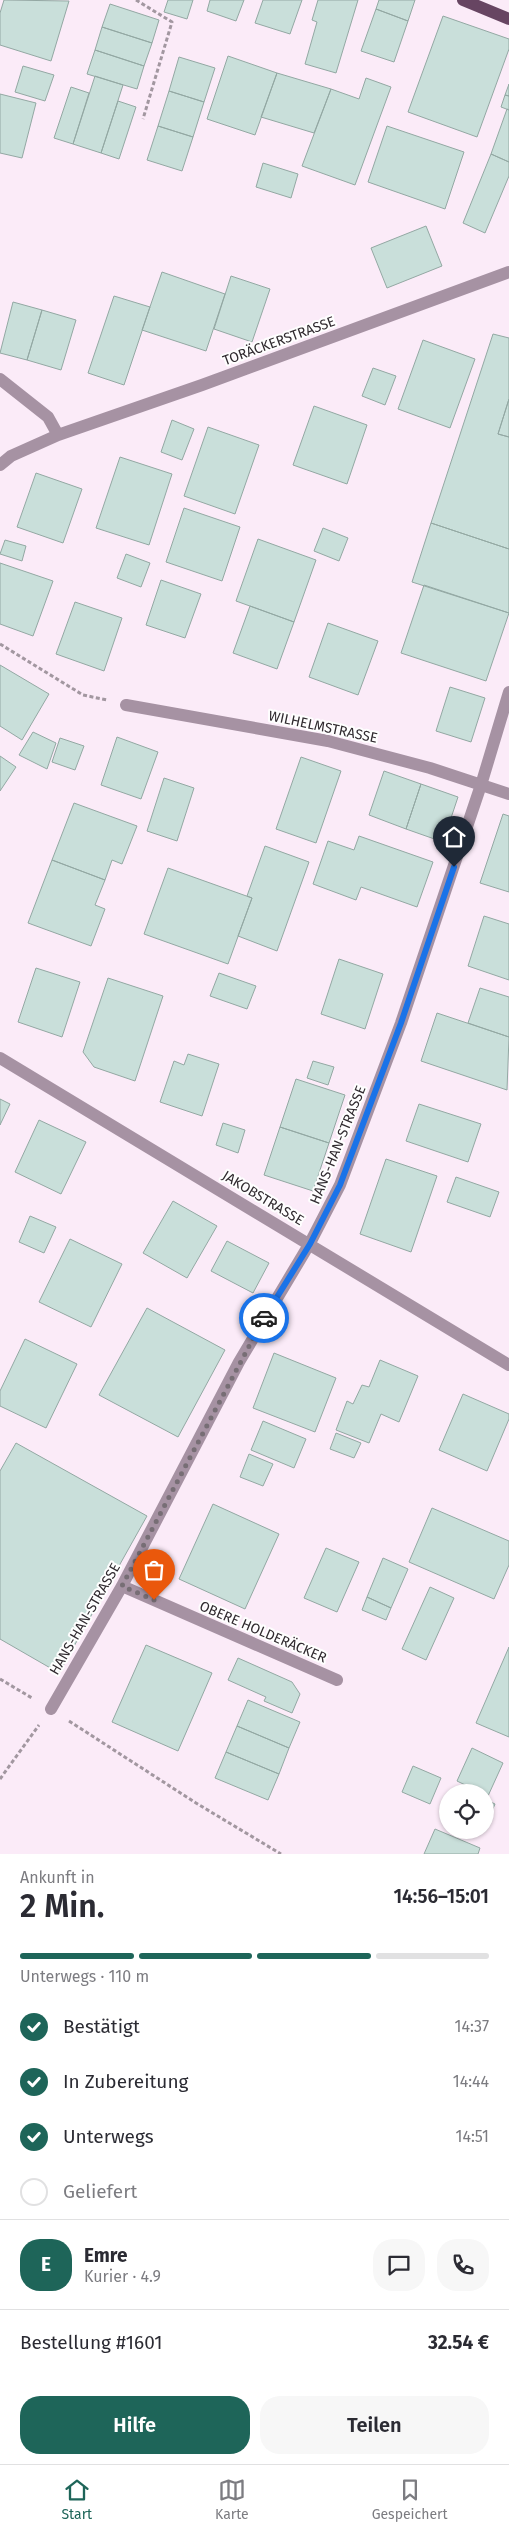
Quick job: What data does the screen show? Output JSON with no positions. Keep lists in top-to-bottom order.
{
  "streets": {
    "street": [
      "TORÄCKERSTRASSE",
      "WILHELMSTRASSE",
      "HANS-HAN-STRASSE",
      "JAKOBSTRASSE",
      "OBERE HOLDERÄCKER"
    ]
  },
  "crossings": [
    ["WILHELMSTRASSE", "HANS-HAN-STRASSE"],
    ["HANS-HAN-STRASSE", "JAKOBSTRASSE"],
    ["HANS-HAN-STRASSE", "OBERE HOLDERÄCKER"]
  ],
  "page": {
    "heading": ["2 Min.", "Ankunft in", "14:56–15:01"],
    "panel": [
      "Emre",
      "Kurier · 4.9",
      "Bestellung #1601",
      "32.54 €"
    ],
    "bar": "Unterwegs · 110 m",
    "list": [
      ["Bestätigt", "14:37"],
      ["In Zubereitung", "14:44"],
      ["Unterwegs", "14:51"],
      "Geliefert"
    ],
    "round": "E",
    "buttons": ["Hilfe", "Teilen"],
    "tabs": ["Start", "Karte", "Gespeichert"]
  }
}
